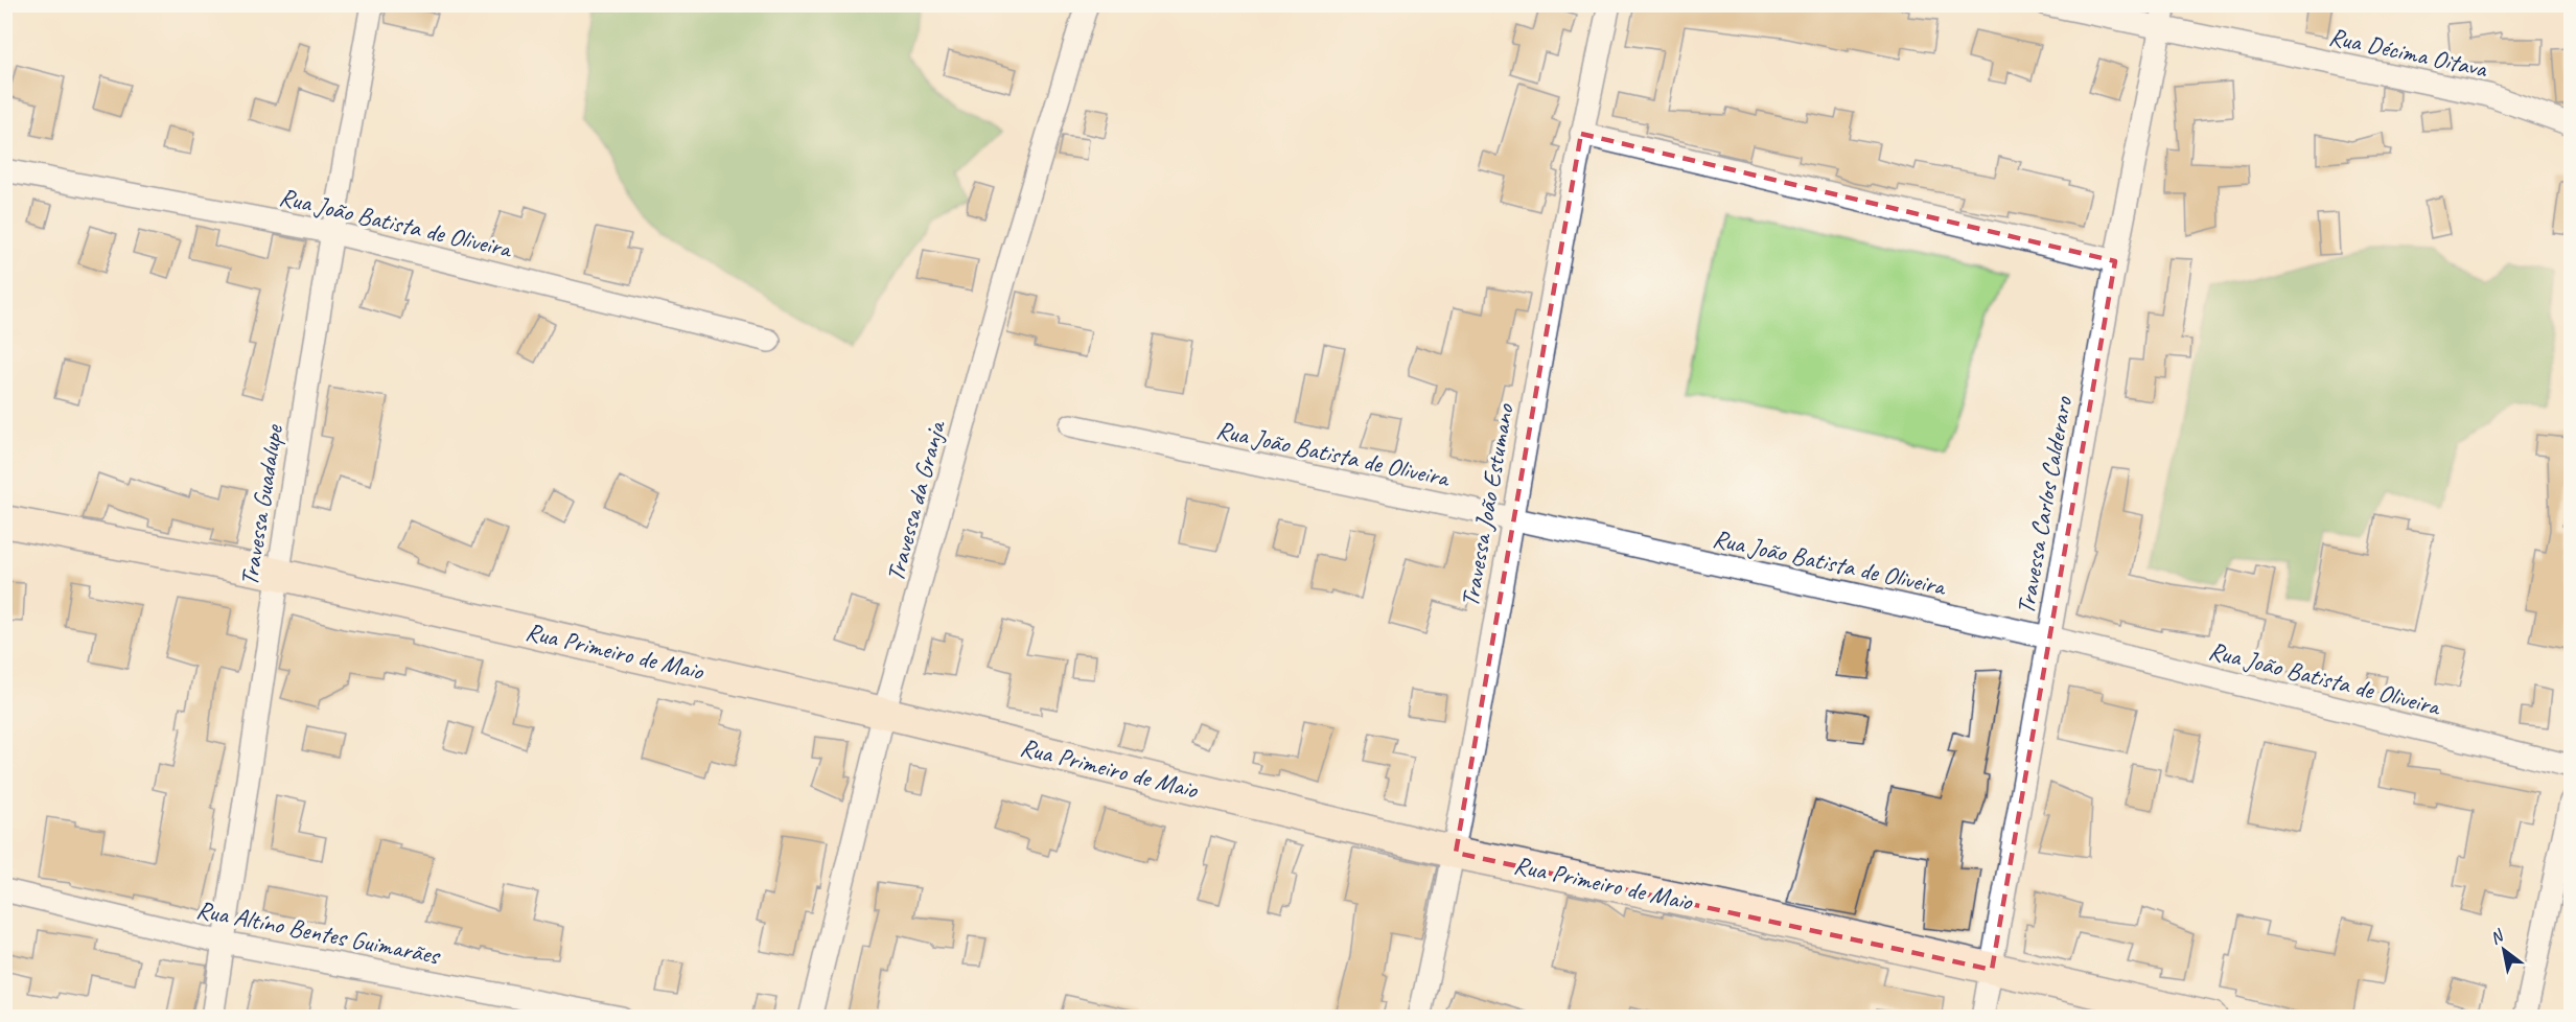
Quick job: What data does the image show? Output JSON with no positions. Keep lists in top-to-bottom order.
{
  "streets": {
    "street": [
      "Rua Décima Oitava",
      "Rua João Batista de Oliveira",
      "Travessa da Granja",
      "Travessa Guadalupe",
      "Travessa João Estumano",
      "Travessa Carlos Calderaro",
      "Rua Primeiro de Maio",
      "Rua Altíno Bentes Guimarães"
    ]
  },
  "crossings": [
    ["Rua Décima Oitava", "Travessa Carlos Calderaro"],
    ["Rua João Batista de Oliveira", "Travessa Guadalupe"],
    ["Rua João Batista de Oliveira", "Travessa João Estumano"],
    ["Rua João Batista de Oliveira", "Travessa Carlos Calderaro"],
    ["Travessa da Granja", "Rua Primeiro de Maio"],
    ["Travessa Guadalupe", "Rua Primeiro de Maio"],
    ["Travessa Guadalupe", "Rua Altíno Bentes Guimarães"],
    ["Travessa João Estumano", "Rua Primeiro de Maio"],
    ["Travessa Carlos Calderaro", "Rua Primeiro de Maio"]
  ],
  "north": "top left"
}
